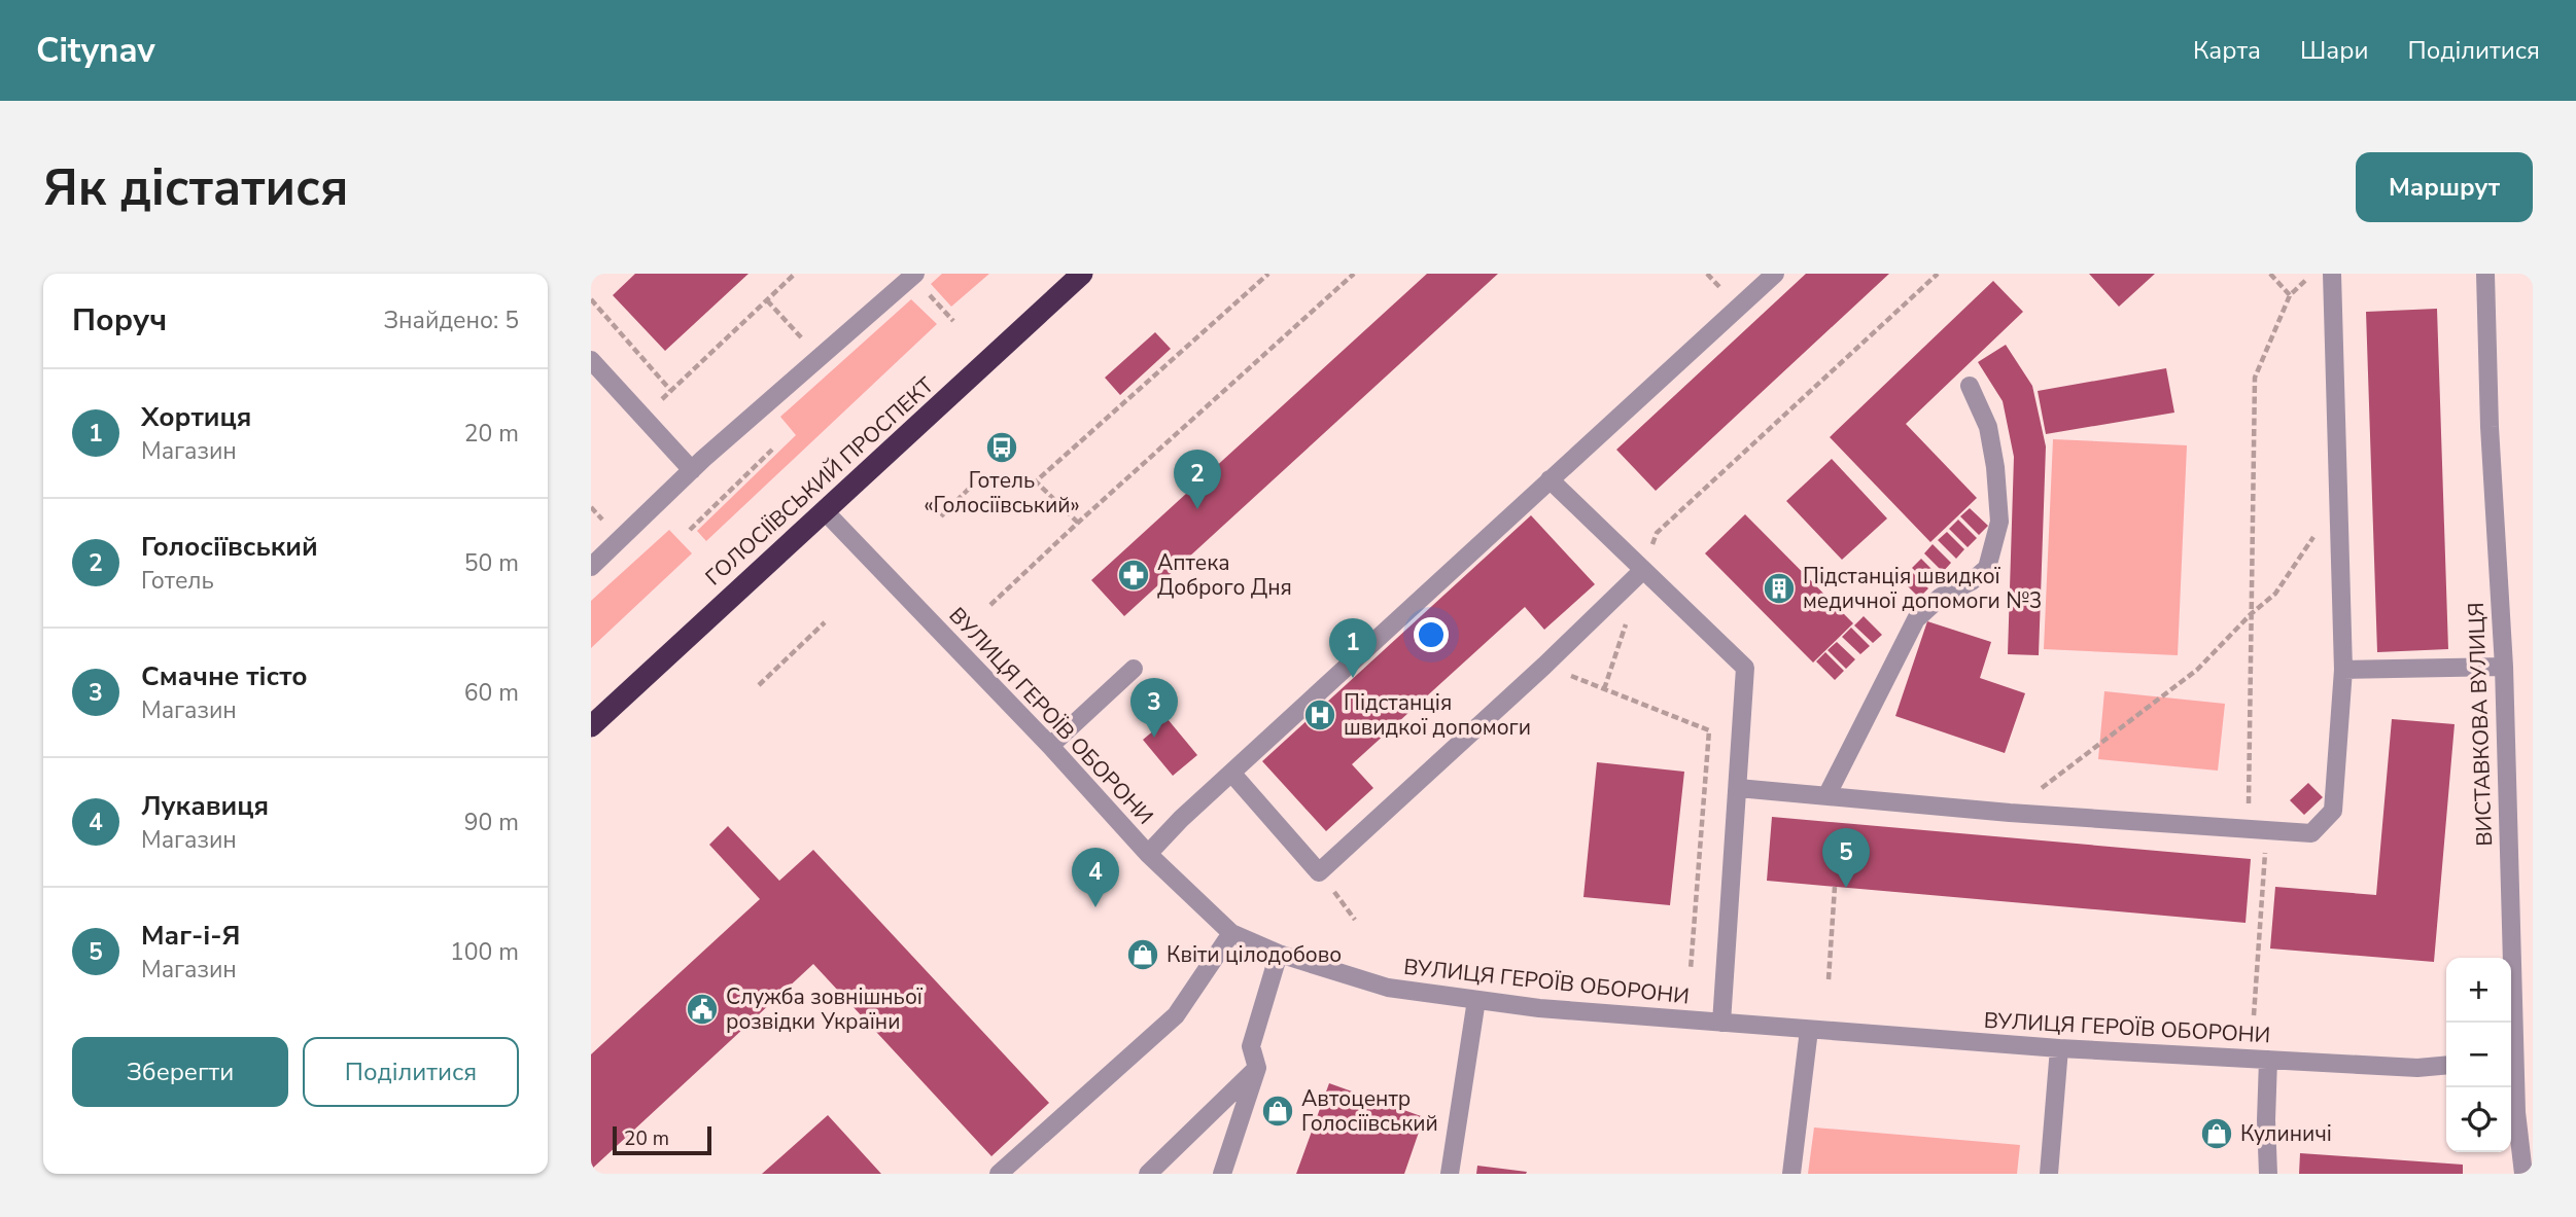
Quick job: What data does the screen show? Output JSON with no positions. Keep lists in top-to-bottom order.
{
  "streets": {
    "highway": ["ГОЛОСІЇВСЬКИЙ ПРОСПЕКТ"],
    "street": ["ВУЛИЦЯ ГЕРОЇВ ОБОРОНИ", "ВИСТАВКОВА ВУЛИЦЯ"]
  },
  "crossings": [
    ["ГОЛОСІЇВСЬКИЙ ПРОСПЕКТ", "ВУЛИЦЯ ГЕРОЇВ ОБОРОНИ"]
  ],
  "places": {
    "bus stop": ["Готель «Голосіївський»"],
    "pharmacy": ["Аптека Доброго Дня"],
    "building": ["Підстанція швидкої медичної допомоги №3"],
    "hospital": ["Підстанція швидкої допомоги"],
    "shop": ["Квіти цілодобово", "Автоцентр Голосіївський", "Кулиничі"],
    "public building": ["Служба зовнішньої розвідки України"]
  },
  "scale_bar": "20 m",
  "page": {
    "header": "Citynav",
    "nav": ["Карта", "Шари", "Поділитися"],
    "buttons": [
      "Маршрут",
      ["Зберегти", "Поділитися"]
    ],
    "title": "Як дістатися",
    "heading": ["Поруч", "Знайдено: 5"],
    "list": [
      {
        "mark": "1",
        "name": "Хортиця",
        "note": "Магазин",
        "value": "20 m"
      },
      {
        "mark": "2",
        "name": "Голосіївський",
        "note": "Готель",
        "value": "50 m"
      },
      {
        "mark": "3",
        "name": "Смачне тісто",
        "note": "Магазин",
        "value": "60 m"
      },
      {
        "mark": "4",
        "name": "Лукавиця",
        "note": "Магазин",
        "value": "90 m"
      },
      {
        "mark": "5",
        "name": "Маг-і-Я",
        "note": "Магазин",
        "value": "100 m"
      }
    ],
    "pins": [
      "2",
      "1",
      "3",
      "5",
      "4"
    ],
    "map_buttons": ["+", "−"],
    "scale": "20 m"
  }
}
